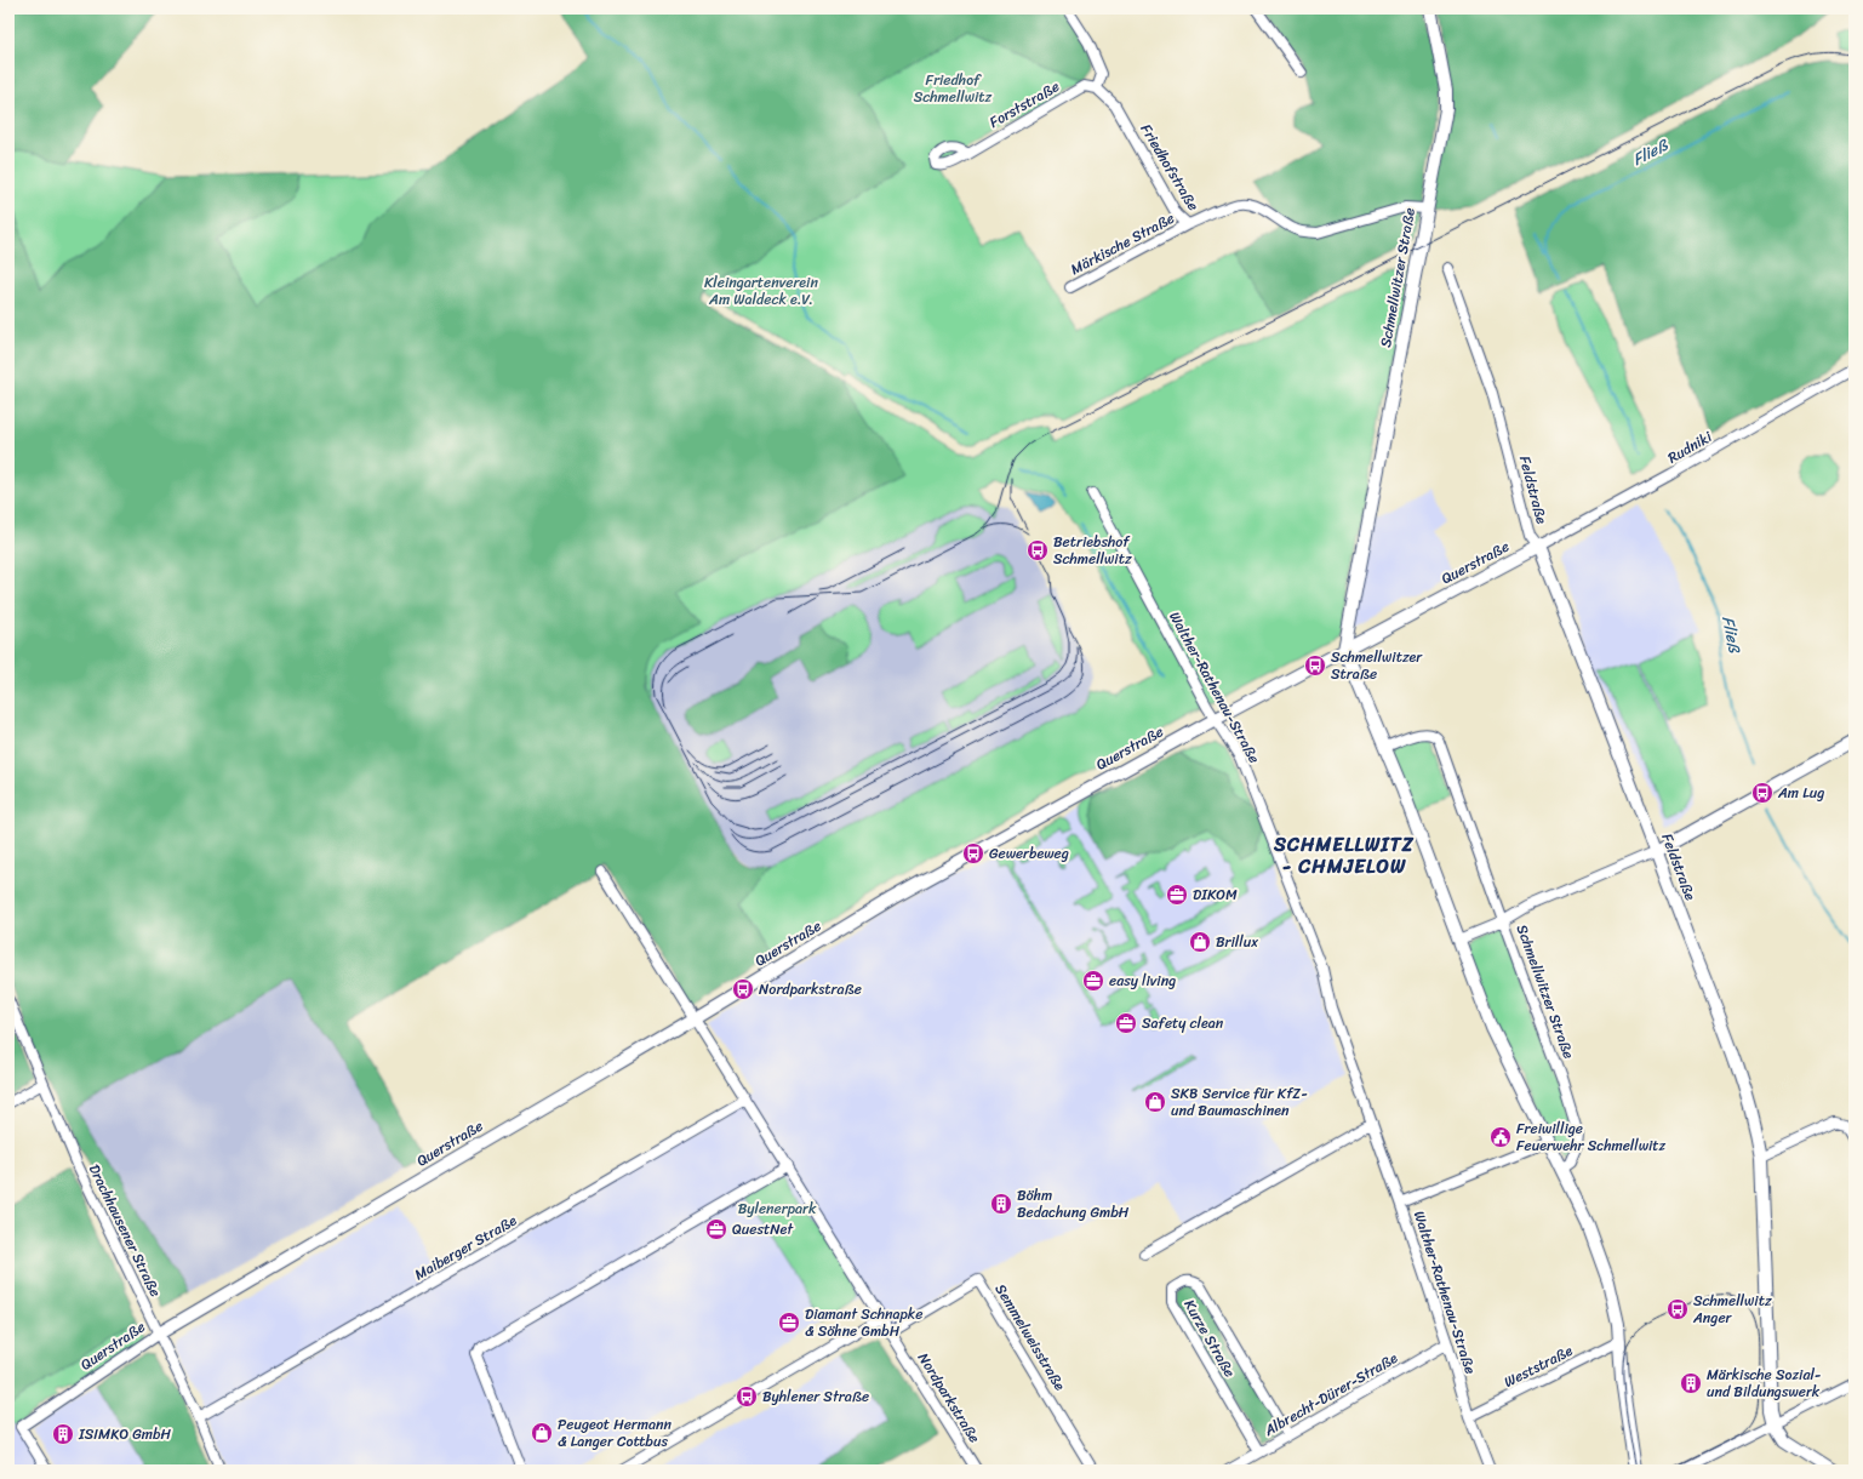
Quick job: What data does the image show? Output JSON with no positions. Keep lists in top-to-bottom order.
{
  "streets": {
    "street": [
      "Forststraße",
      "Friedhofstraße",
      "Märkische Straße",
      "Schmellwitzer Straße",
      "Rudniki",
      "Feldstraße",
      "Querstraße",
      "Walther-Rathenau-Straße",
      "Drachhausener Straße",
      "Maiberger Straße",
      "Semmelweisstraße",
      "Kurze Straße",
      "Weststraße",
      "Albrecht-Dürer-Straße",
      "Nordparkstraße"
    ]
  },
  "crossings": [
    ["Forststraße", "Friedhofstraße"],
    ["Friedhofstraße", "Märkische Straße"],
    ["Friedhofstraße", "Schmellwitzer Straße"],
    ["Schmellwitzer Straße", "Querstraße"],
    ["Rudniki", "Feldstraße"],
    ["Rudniki", "Querstraße"],
    ["Feldstraße", "Querstraße"],
    ["Querstraße", "Walther-Rathenau-Straße"],
    ["Querstraße", "Drachhausener Straße"],
    ["Querstraße", "Nordparkstraße"],
    ["Walther-Rathenau-Straße", "Weststraße"],
    ["Walther-Rathenau-Straße", "Albrecht-Dürer-Straße"],
    ["Drachhausener Straße", "Maiberger Straße"],
    ["Maiberger Straße", "Nordparkstraße"],
    ["Semmelweisstraße", "Nordparkstraße"],
    ["Kurze Straße", "Albrecht-Dürer-Straße"]
  ],
  "districts": ["SCHMELLWITZ - CHMJELOW"],
  "water": ["Fließ"],
  "parks": ["Friedhof Schmellwitz", "Kleingartenverein Am Waldeck e.V.", "Bylenerpark"],
  "places": {
    "bus stop": [
      "Betriebshof Schmellwitz",
      "Schmellwitzer Straße",
      "Am Lug",
      "Gewerbeweg",
      "Nordparkstraße",
      "Schmellwitz Anger",
      "Byhlener Straße"
    ],
    "office": [
      "DIKOM",
      "easy living",
      "Safety clean",
      "QuestNet",
      "Diamant Schnapke & Söhne GmbH"
    ],
    "shop": ["Brillux", "SKB Service für KfZ- und Baumaschinen", "Peugeot Hermann & Langer Cottbus"],
    "public building": ["Freiwillige Feuerwehr Schmellwitz"],
    "building": ["Böhm Bedachung GmbH", "Märkische Sozial- und Bildungswerk", "ISIMKO GmbH"]
  }
}
